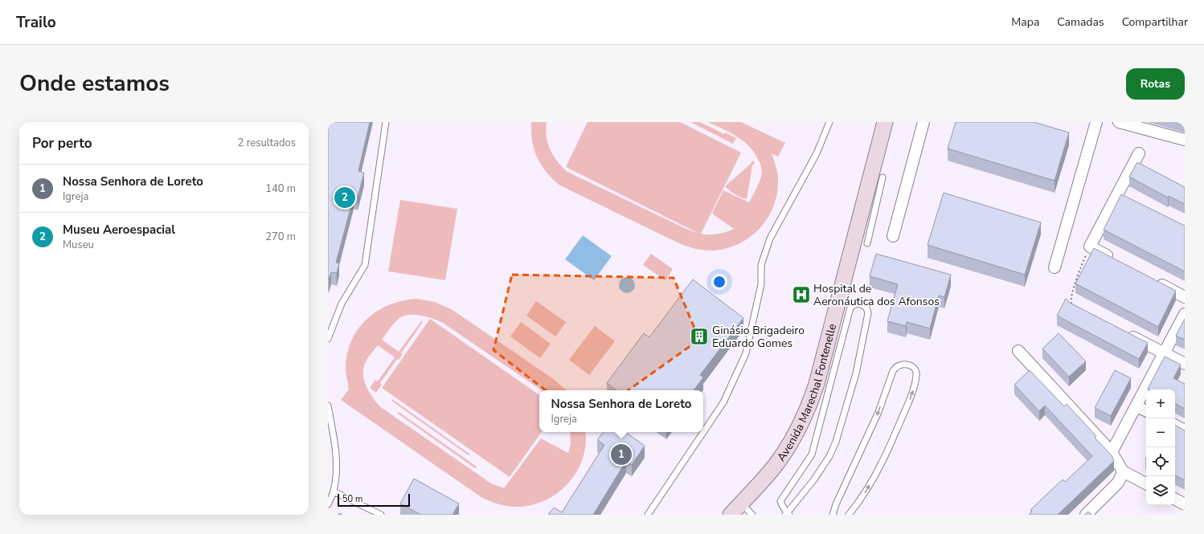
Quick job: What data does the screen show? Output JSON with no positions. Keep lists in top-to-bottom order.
{
  "streets": {
    "main road": ["Avenida Marechal Fontenelle"]
  },
  "places": {
    "hospital": ["Hospital de Aeronáutica dos Afonsos"],
    "building": ["Ginásio Brigadeiro Eduardo Gomes"]
  },
  "scale_bar": "50 m",
  "page": {
    "header": "Trailo",
    "nav": ["Mapa", "Camadas", "Compartilhar"],
    "title": "Onde estamos",
    "buttons": "Rotas",
    "heading": ["Por perto", "2 resultados"],
    "list": [
      {
        "mark": "1",
        "name": "Nossa Senhora de Loreto",
        "note": "Igreja",
        "value": "140 m"
      },
      {
        "mark": "2",
        "name": "Museu Aeroespacial",
        "note": "Museu",
        "value": "270 m"
      }
    ],
    "pins": ["2", "1"],
    "map_buttons": ["+", "−"],
    "popup": ["Nossa Senhora de Loreto", "Igreja"],
    "scale": "50 m"
  }
}
